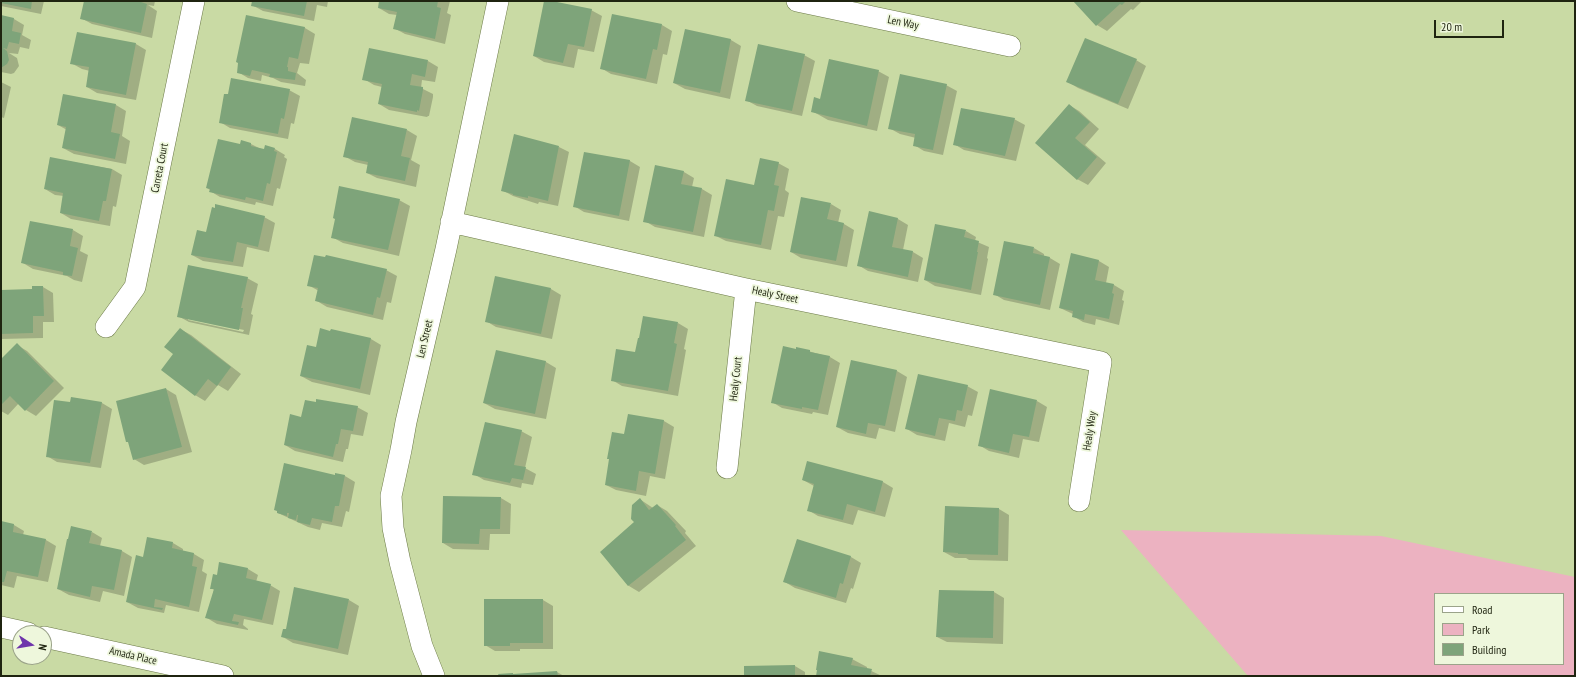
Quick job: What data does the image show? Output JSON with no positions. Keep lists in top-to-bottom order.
{
  "streets": {
    "street": [
      "Len Way",
      "Carreta Court",
      "Healy Street",
      "Len Street",
      "Healy Court",
      "Healy Way",
      "Amada Place"
    ]
  },
  "crossings": [
    ["Healy Street", "Len Street"],
    ["Healy Street", "Healy Court"],
    ["Healy Street", "Healy Way"]
  ],
  "legend": ["Road", "Park", "Building"],
  "scale_bar": "20 m",
  "north": "right"
}
